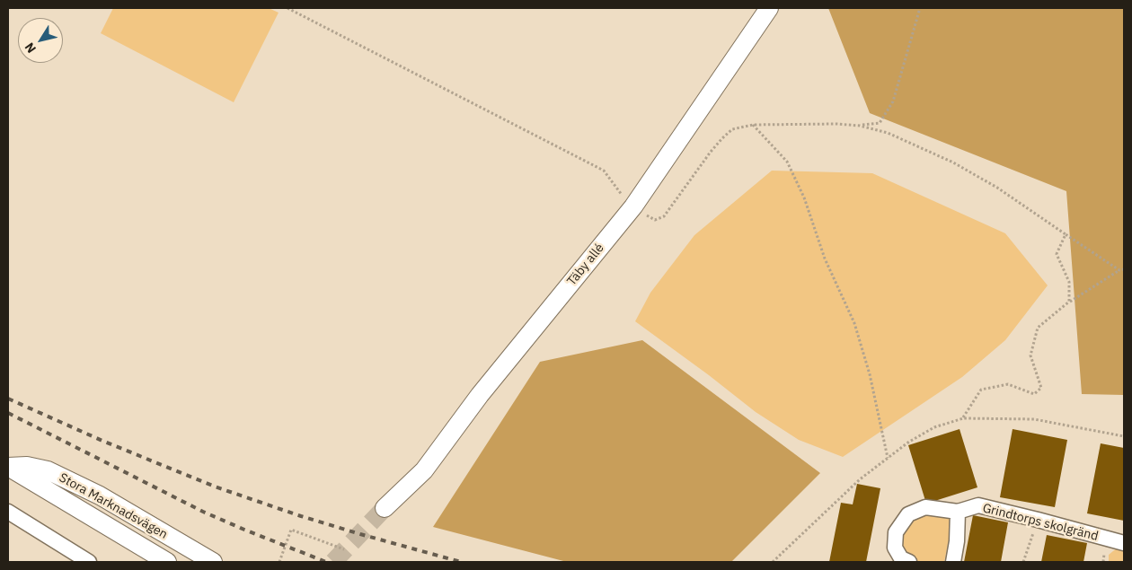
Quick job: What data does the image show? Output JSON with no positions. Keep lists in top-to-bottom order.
{
  "streets": {
    "street": ["Täby allé", "Stora Marknadsvägen", "Grindtorps skolgränd"]
  },
  "north": "bottom left"
}
